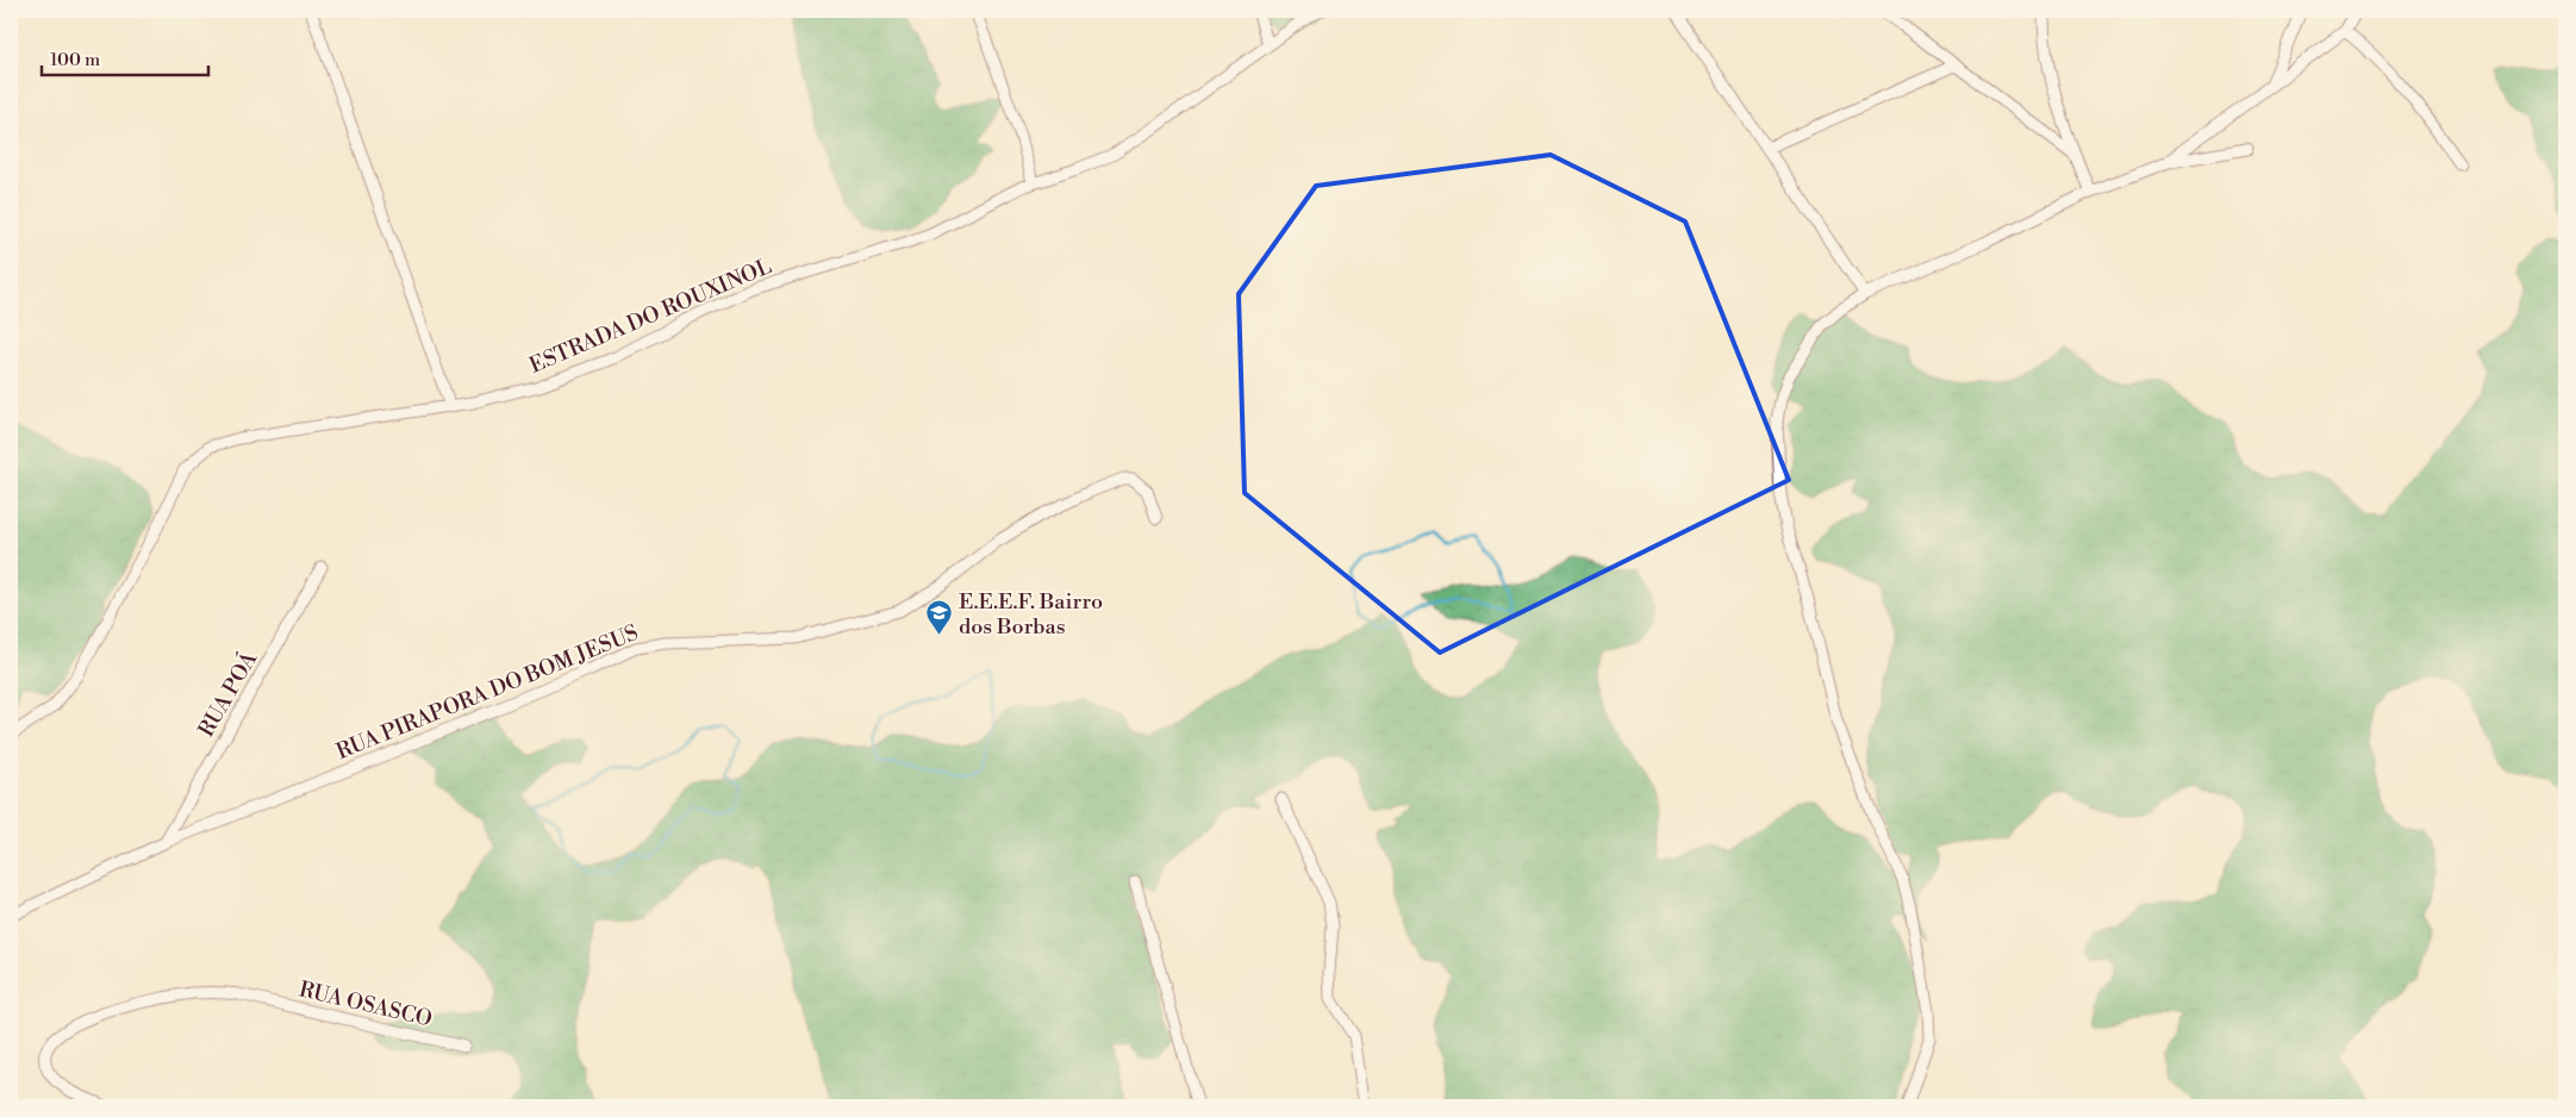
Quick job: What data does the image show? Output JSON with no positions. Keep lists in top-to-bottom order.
{
  "streets": {
    "street": [
      "ESTRADA DO ROUXINOL",
      "RUA PIRAPORA DO BOM JESUS",
      "RUA POÁ",
      "RUA OSASCO"
    ]
  },
  "crossings": [
    ["RUA PIRAPORA DO BOM JESUS", "RUA POÁ"]
  ],
  "places": {
    "school or university": ["E.E.E.F. Bairro dos Borbas"]
  },
  "scale_bar": "100 m"
}
